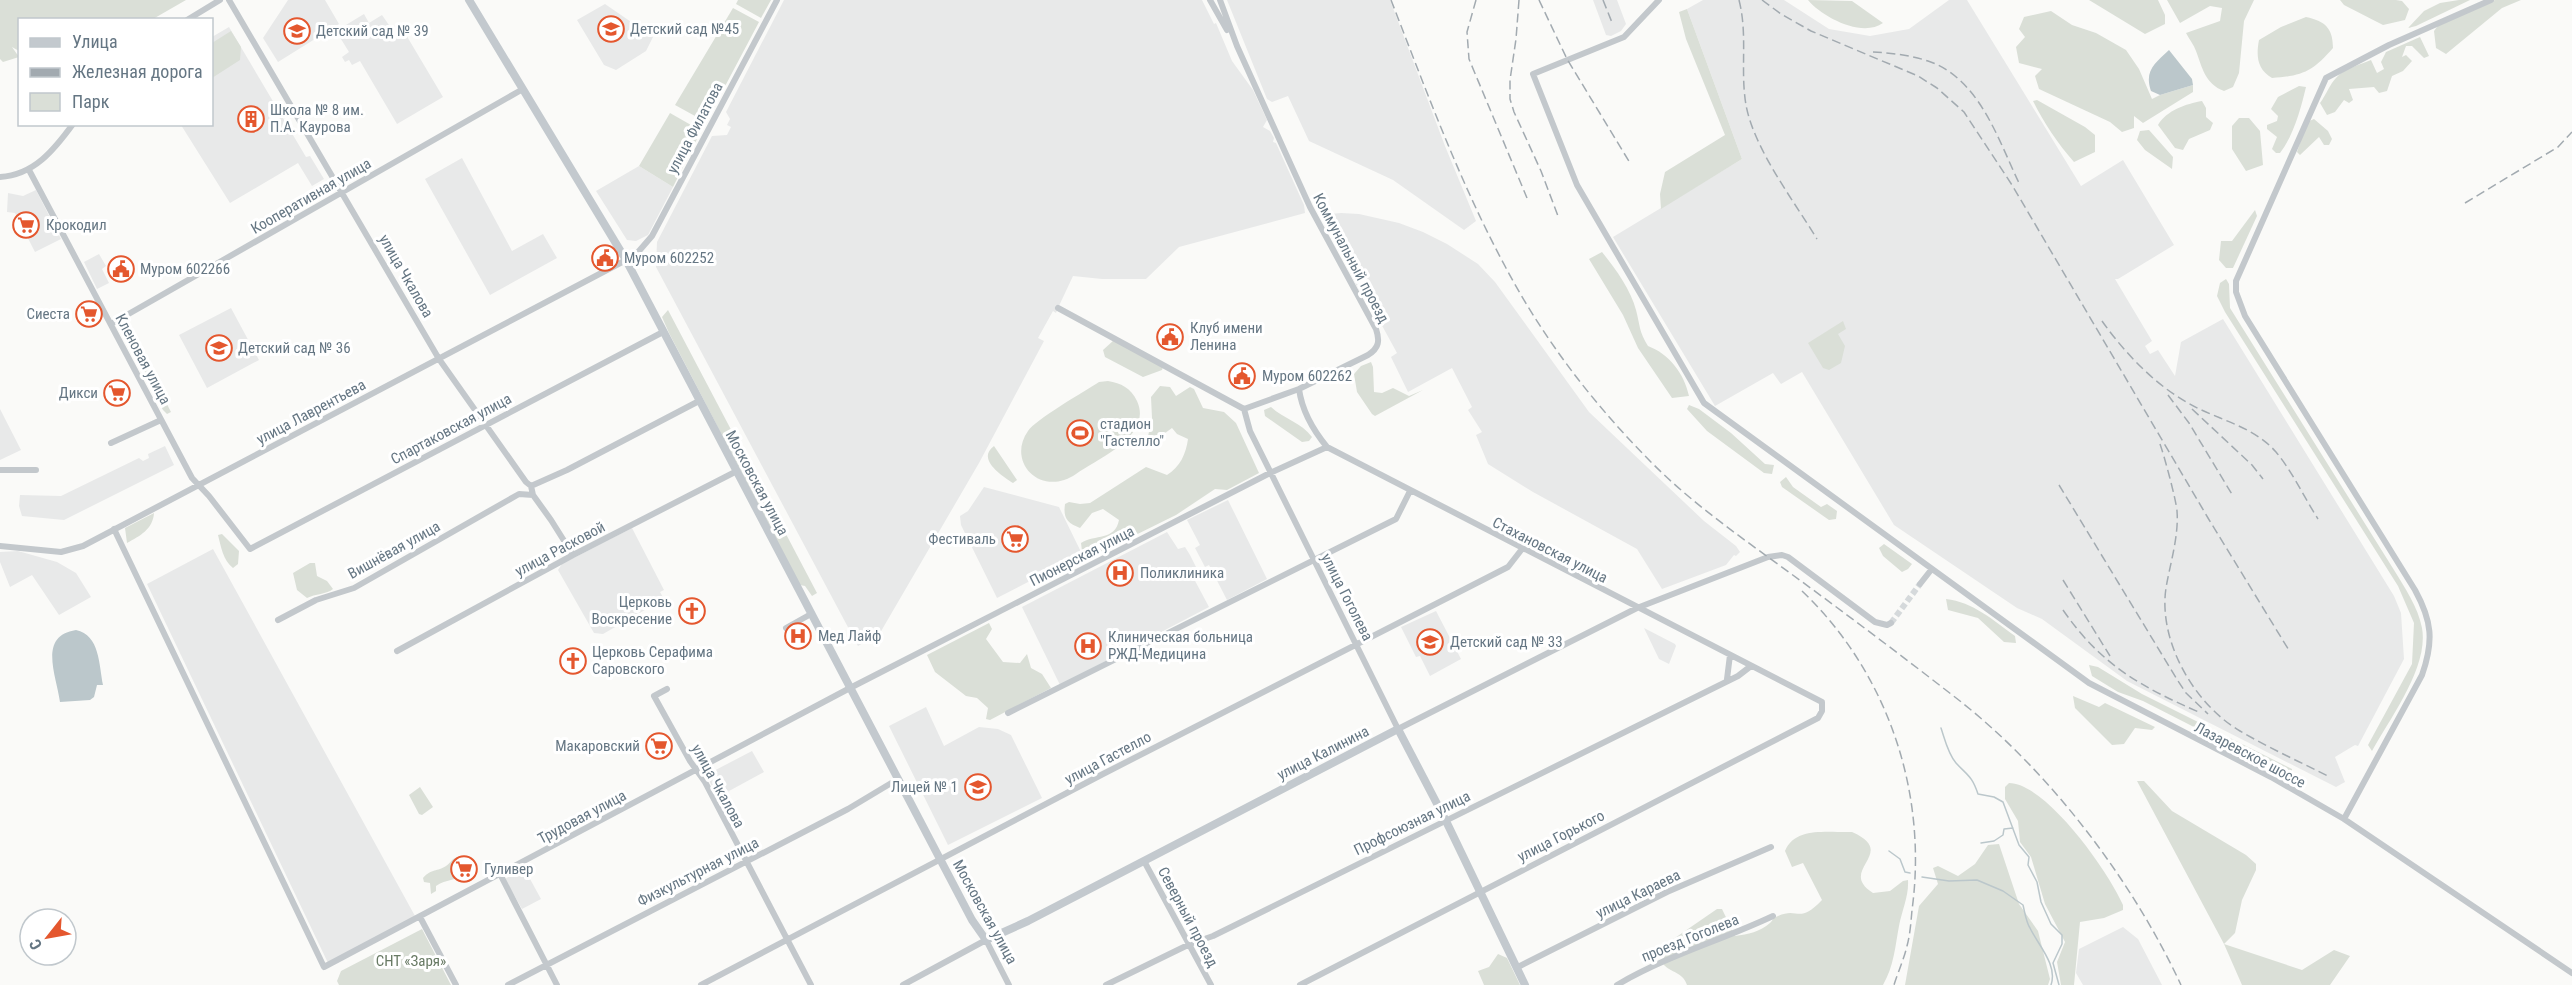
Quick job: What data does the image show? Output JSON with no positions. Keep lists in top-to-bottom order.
{
  "streets": {
    "main road": ["Московская улица", "улица Гоголева", "улица Калинина"],
    "street": [
      "улица Филатова",
      "Кооперативная улица",
      "Коммунальный проезд",
      "улица Чкалова",
      "Кленовая улица",
      "улица Лаврентьева",
      "Спартаковская улица",
      "улица Расковой",
      "Вишнёвая улица",
      "Стахановская улица",
      "Пионерская улица",
      "Лазаревское шоссе",
      "улица Гастелло",
      "Трудовая улица",
      "Профсоюзная улица",
      "улица Горького",
      "Физкультурная улица",
      "улица Караева",
      "Северный проезд",
      "проезд Гоголева"
    ]
  },
  "crossings": [
    ["улица Филатова", "улица Лаврентьева"],
    ["улица Филатова", "Московская улица"],
    ["Кооперативная улица", "улица Чкалова"],
    ["Кооперативная улица", "Кленовая улица"],
    ["Кооперативная улица", "Московская улица"],
    ["Коммунальный проезд", "Стахановская улица"],
    ["Коммунальный проезд", "улица Гоголева"],
    ["улица Чкалова", "улица Лаврентьева"],
    ["улица Чкалова", "Спартаковская улица"],
    ["улица Чкалова", "улица Расковой"],
    ["улица Чкалова", "улица Гастелло"],
    ["улица Чкалова", "Трудовая улица"],
    ["улица Чкалова", "Физкультурная улица"],
    ["Кленовая улица", "улица Лаврентьева"],
    ["Кленовая улица", "Спартаковская улица"],
    ["улица Лаврентьева", "Московская улица"],
    ["улица Лаврентьева", "Трудовая улица"],
    ["Спартаковская улица", "Московская улица"],
    ["Московская улица", "улица Расковой"],
    ["Московская улица", "Пионерская улица"],
    ["Московская улица", "улица Калинина"],
    ["Московская улица", "улица Гастелло"],
    ["Московская улица", "Трудовая улица"],
    ["Московская улица", "Физкультурная улица"],
    ["Стахановская улица", "Пионерская улица"],
    ["Стахановская улица", "улица Калинина"],
    ["Стахановская улица", "улица Гастелло"],
    ["Стахановская улица", "Профсоюзная улица"],
    ["Стахановская улица", "улица Горького"],
    ["Пионерская улица", "улица Гоголева"],
    ["Пионерская улица", "Трудовая улица"],
    ["улица Гоголева", "улица Калинина"],
    ["улица Гоголева", "улица Гастелло"],
    ["улица Гоголева", "Профсоюзная улица"],
    ["улица Гоголева", "улица Горького"],
    ["улица Гоголева", "улица Караева"],
    ["улица Калинина", "Северный проезд"],
    ["Профсоюзная улица", "Северный проезд"]
  ],
  "parks": ["СНТ «Заря»"],
  "places": {
    "school or university": [
      "Детский сад №45",
      "Детский сад № 39",
      "Детский сад № 36",
      "Детский сад № 33",
      "Лицей № 1"
    ],
    "building": ["Школа № 8 им. П.А. Каурова"],
    "supermarket": [
      "Крокодил",
      "Сиеста",
      "Дикси",
      "Фестиваль",
      "Макаровский",
      "Гуливер"
    ],
    "public building": [
      "Муром 602252",
      "Муром 602266",
      "Клуб имени Ленина",
      "Муром 602262"
    ],
    "sports": ["стадион \"Гастелло\""],
    "hospital": ["Поликлиника", "Мед Лайф", "Клиническая больница РЖД-Медицина"],
    "church": ["Церковь Воскресение", "Церковь Серафима Саровского"]
  },
  "legend": ["Улица", "Железная дорога", "Парк"],
  "north": "bottom left"
}
